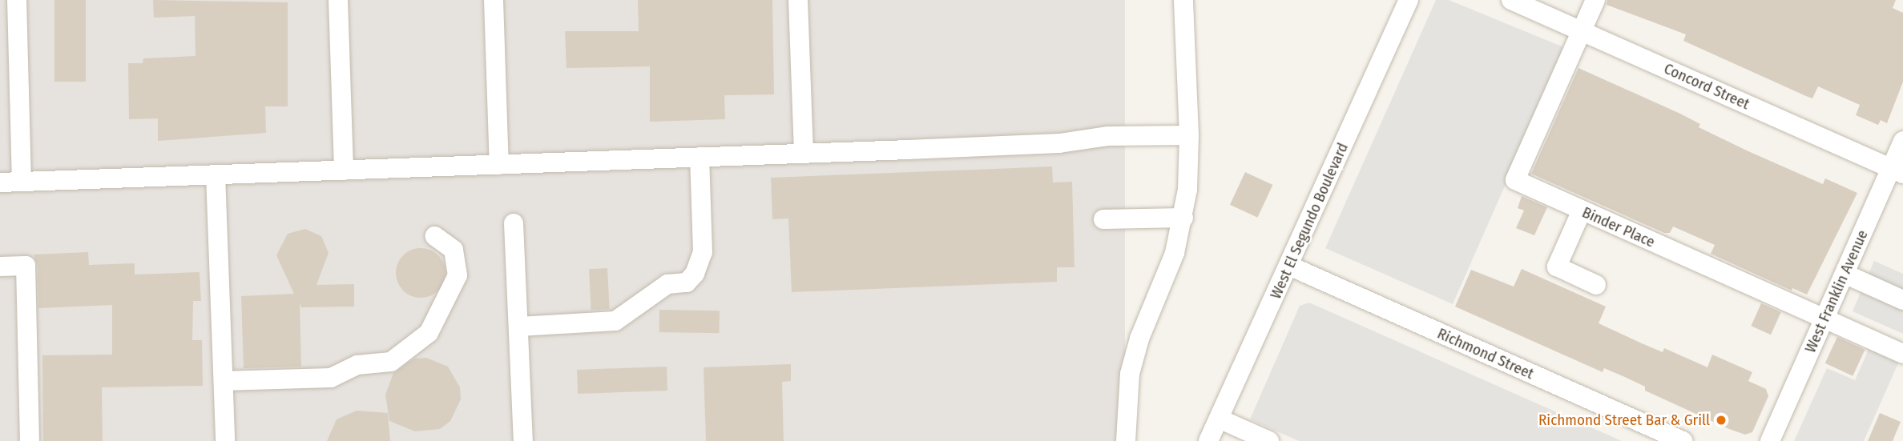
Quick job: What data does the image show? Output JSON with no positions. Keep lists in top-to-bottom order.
{
  "streets": {
    "street": [
      "Concord Street",
      "West El Segundo Boulevard",
      "Binder Place",
      "West Franklin Avenue",
      "Richmond Street"
    ]
  },
  "crossings": [
    ["Concord Street", "Binder Place"],
    ["Concord Street", "West Franklin Avenue"],
    ["West El Segundo Boulevard", "Richmond Street"],
    ["Binder Place", "West Franklin Avenue"]
  ],
  "places": ["Richmond Street Bar & Grill"]
}
